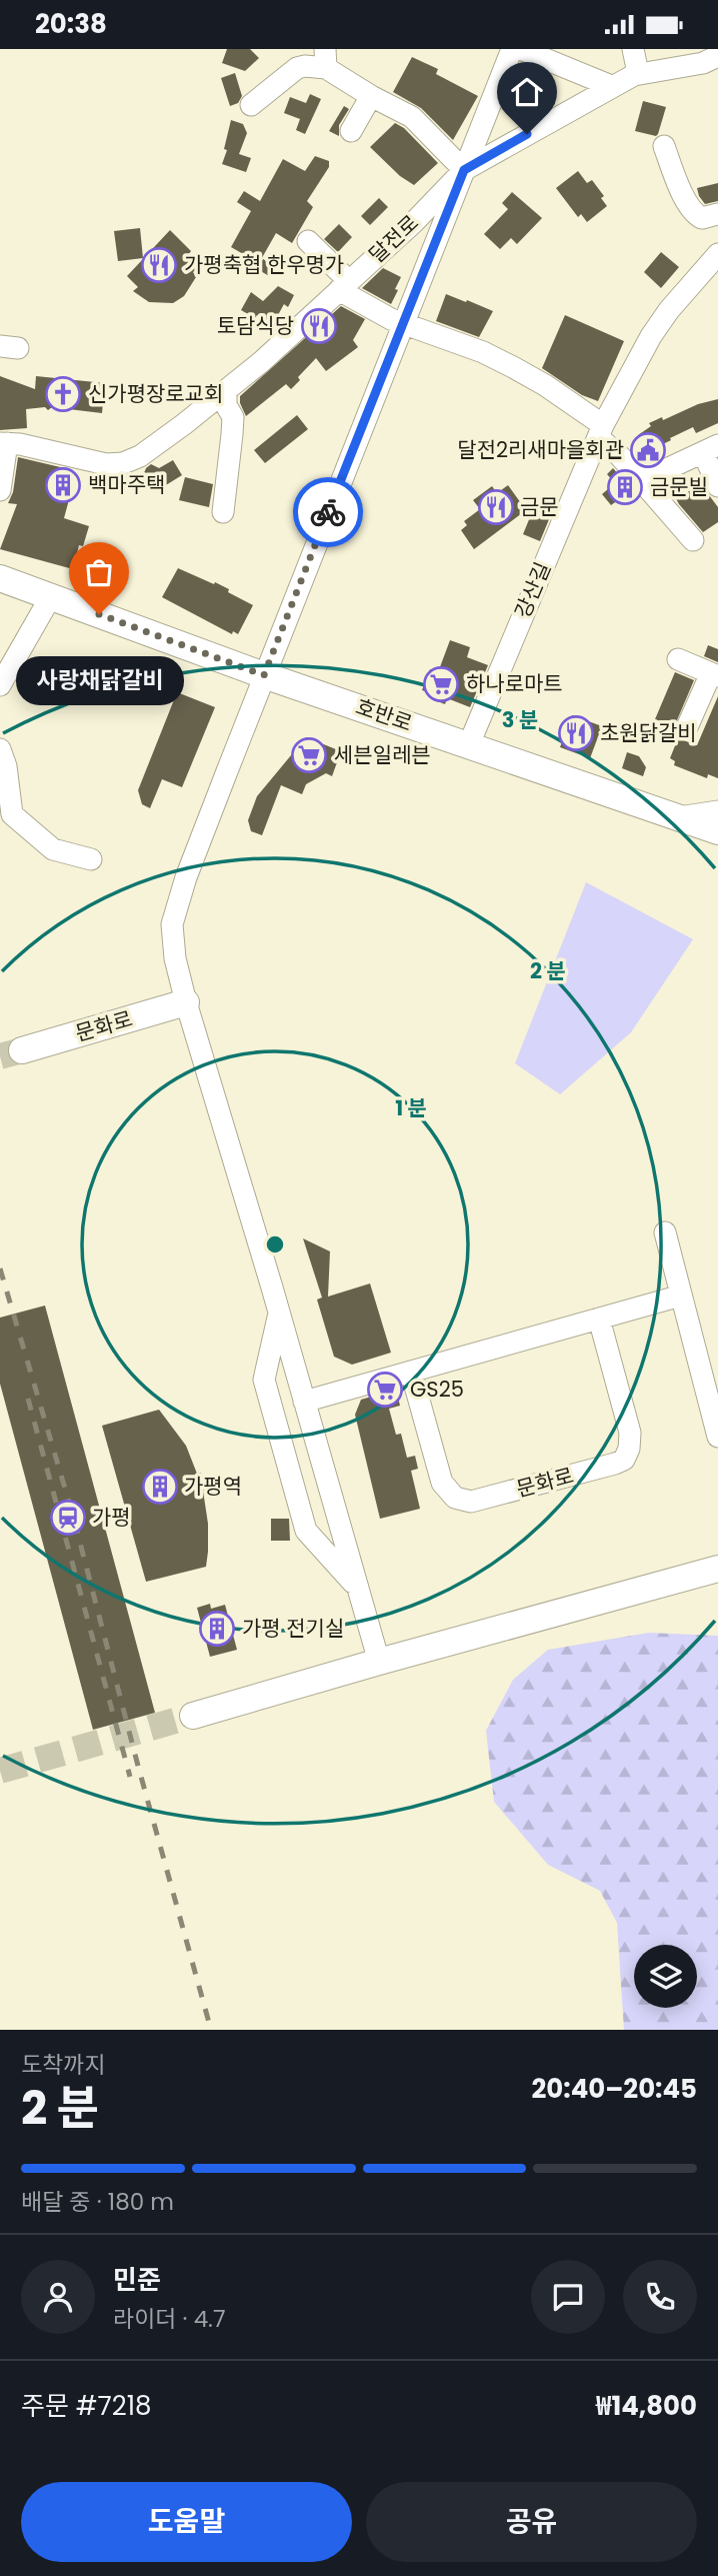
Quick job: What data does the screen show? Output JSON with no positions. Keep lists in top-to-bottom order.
{
  "streets": {
    "main road": ["호반로", "문화로"],
    "street": ["달전로", "강산길"]
  },
  "crossings": [
    ["강산길", "호반로"]
  ],
  "places": {
    "restaurant": [
      "가평축협 한우명가",
      "토담식당",
      "금문",
      "초원닭갈비"
    ],
    "church": ["신가평장로교회"],
    "public building": ["달전2리새마을회관"],
    "building": [
      "백마주택",
      "금문빌",
      "가평역",
      "가평 전기실"
    ],
    "other": ["사랑채닭갈비"],
    "supermarket": ["하나로마트", "세븐일레븐", "GS25"],
    "station": ["가평"]
  },
  "page": {
    "status": "20:38",
    "bubble": "사랑채닭갈비",
    "heading": ["2 분", "도착까지", "20:40–20:45"],
    "panel": [
      "민준",
      "라이더 · 4.7",
      "주문 #7218",
      "₩14,800"
    ],
    "bar": "배달 중 · 180 m",
    "buttons": ["도움말", "공유"]
  },
  "rings": ["3 분", "2 분", "1 분"]
}
